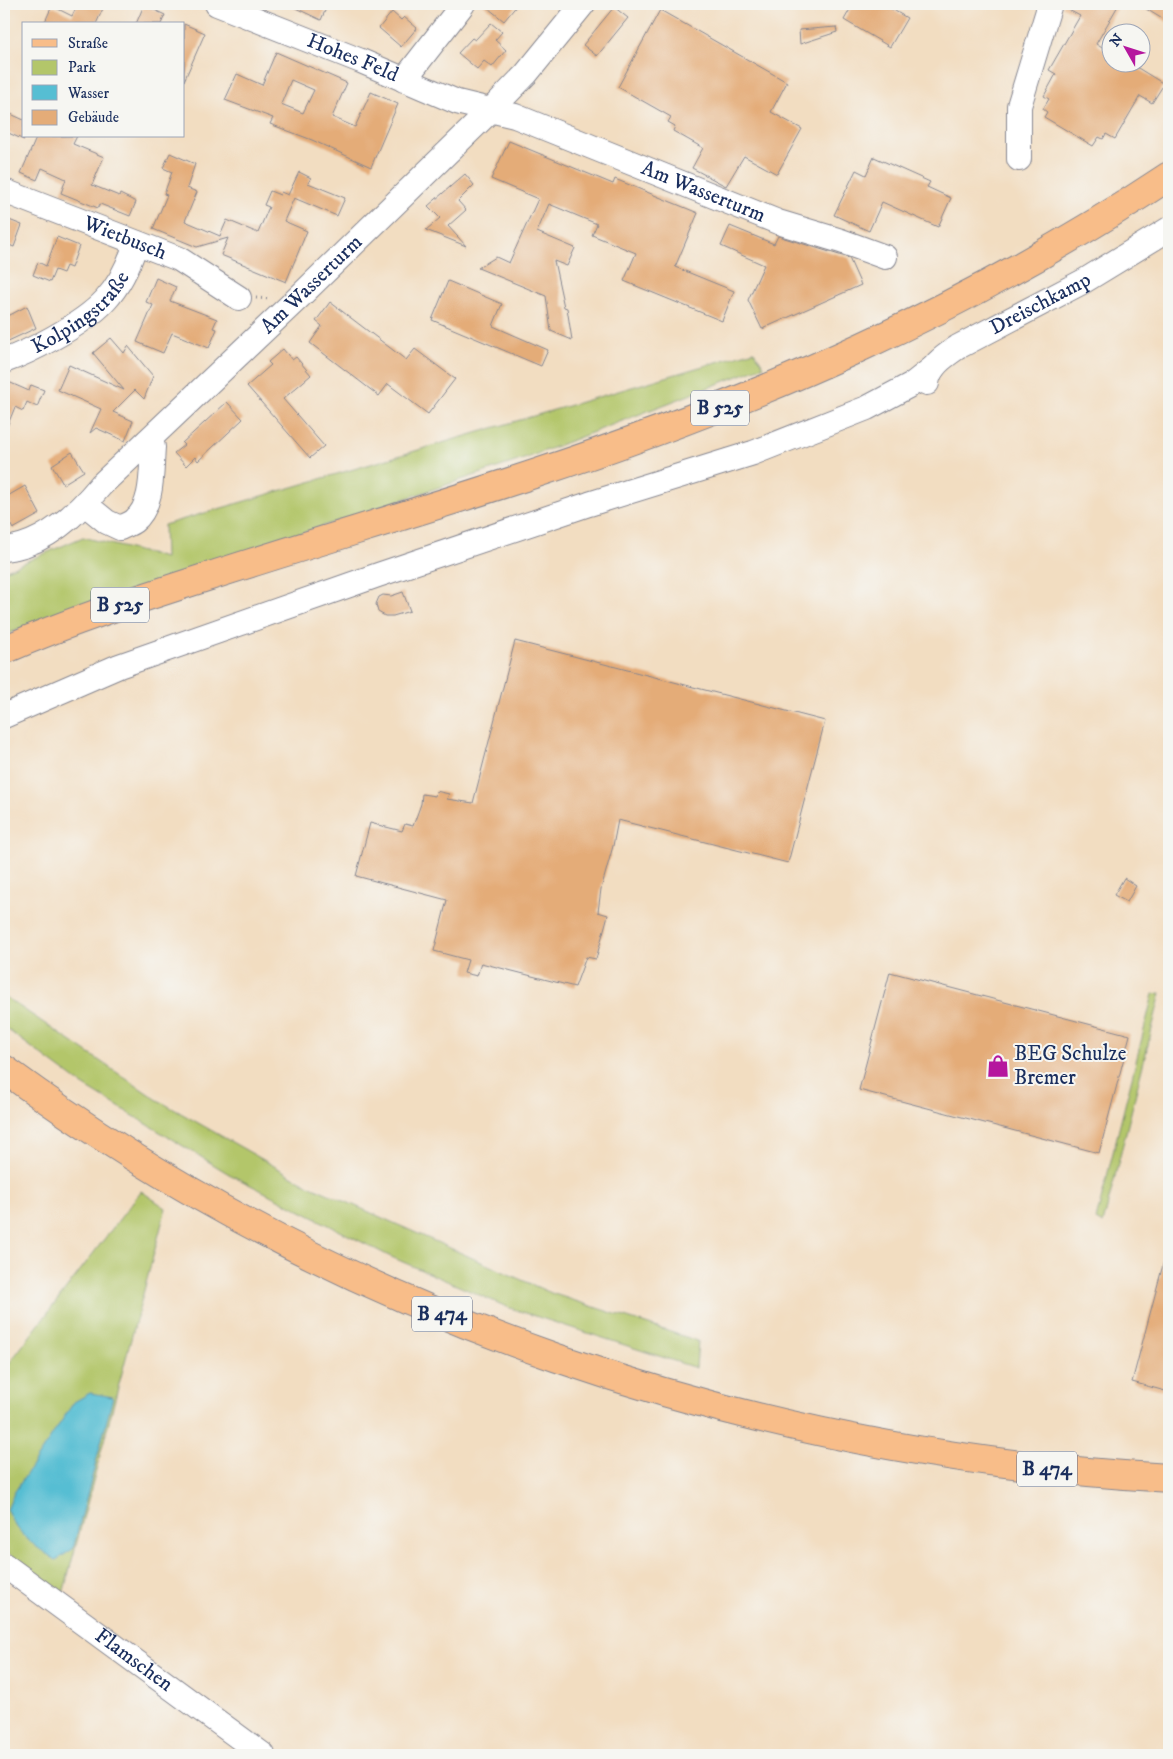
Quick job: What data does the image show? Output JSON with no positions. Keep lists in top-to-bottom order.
{
  "streets": {
    "main road": ["B 525", "B 474"],
    "street": [
      "Hohes Feld",
      "Am Wasserturm",
      "Wietbusch",
      "Dreischkamp",
      "Kolpingstraße",
      "Flamschen"
    ]
  },
  "crossings": [
    ["Hohes Feld", "Am Wasserturm"],
    ["Wietbusch", "Kolpingstraße"]
  ],
  "places": {
    "shop": ["BEG Schulze Bremer"]
  },
  "legend": [
    "Straße",
    "Park",
    "Wasser",
    "Gebäude"
  ],
  "north": "top left"
}
